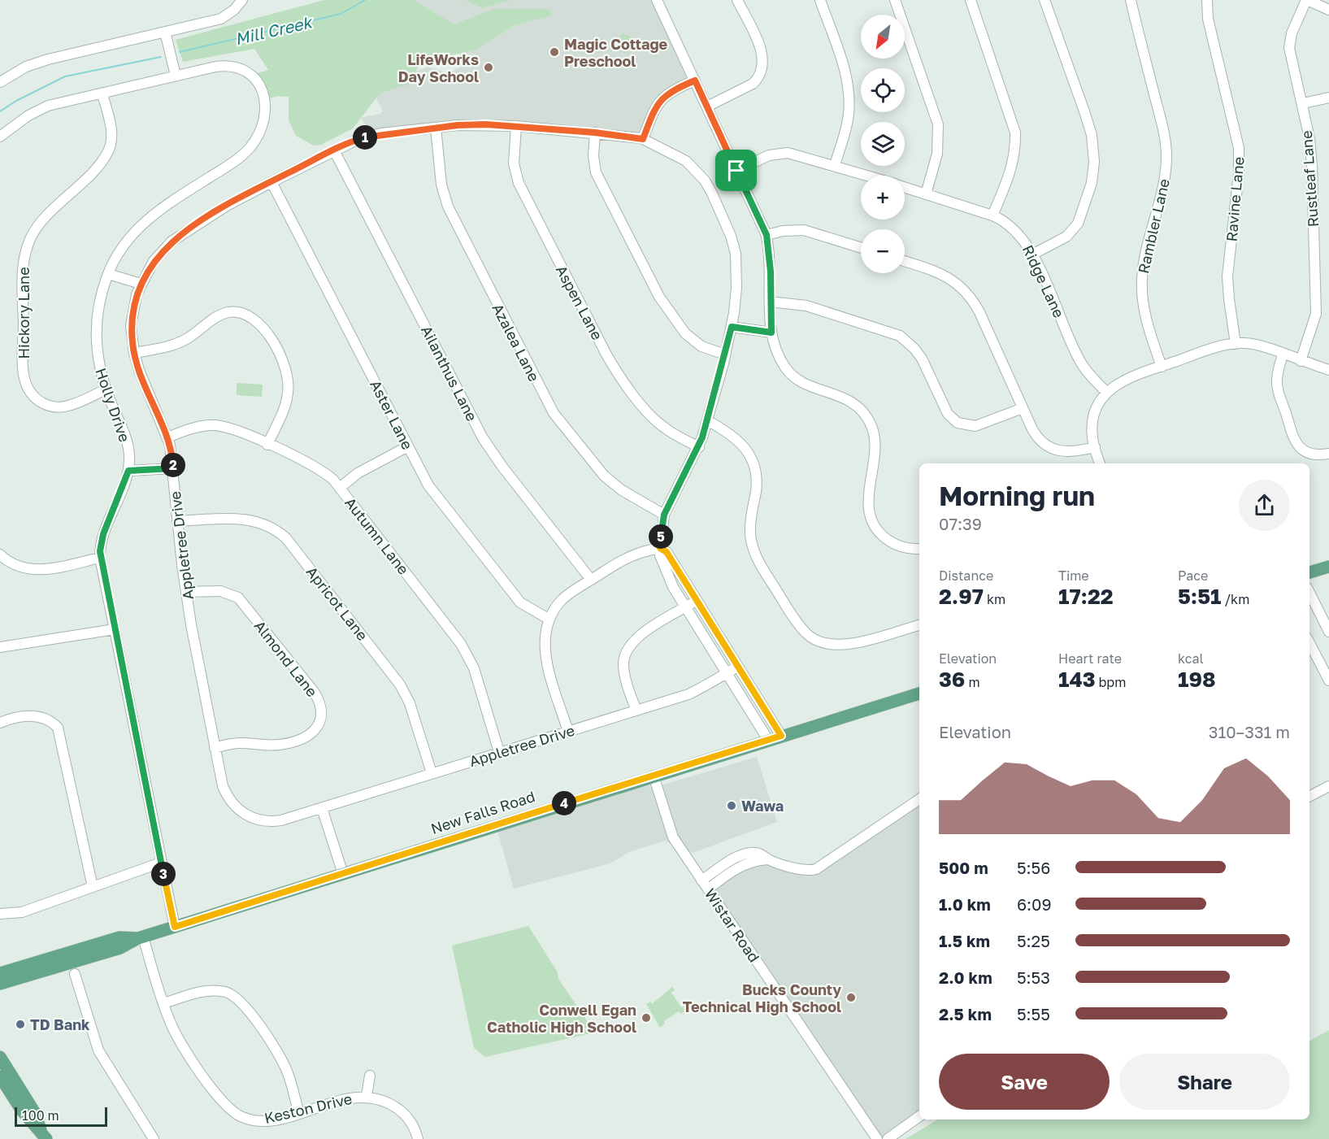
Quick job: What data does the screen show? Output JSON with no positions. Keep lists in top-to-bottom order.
{
  "streets": {
    "main road": ["New Falls Road"],
    "street": [
      "Rustleaf Lane",
      "Ravine Lane",
      "Rambler Lane",
      "Ridge Lane",
      "Aspen Lane",
      "Hickory Lane",
      "Azalea Lane",
      "Ailanthus Lane",
      "Holly Drive",
      "Aster Lane",
      "Autumn Lane",
      "Appletree Drive",
      "Apricot Lane",
      "Almond Lane",
      "Wistar Road",
      "Keston Drive"
    ]
  },
  "crossings": [
    ["Aspen Lane", "Appletree Drive"],
    ["Hickory Lane", "Holly Drive"],
    ["Azalea Lane", "Appletree Drive"],
    ["Ailanthus Lane", "Appletree Drive"],
    ["Holly Drive", "New Falls Road"],
    ["Aster Lane", "Appletree Drive"],
    ["Autumn Lane", "Appletree Drive"],
    ["Appletree Drive", "Apricot Lane"],
    ["Appletree Drive", "Almond Lane"],
    ["Appletree Drive", "New Falls Road"],
    ["New Falls Road", "Wistar Road"],
    ["New Falls Road", "Keston Drive"]
  ],
  "water": ["Mill Creek"],
  "places": [
    "Magic Cottage Preschool",
    "LifeWorks Day School",
    "Wawa",
    "Bucks County Technical High School",
    "Conwell Egan Catholic High School",
    "TD Bank"
  ],
  "scale_bar": "100 m",
  "north": "bottom left",
  "page": {
    "map_buttons": ["+", "−"],
    "pins": [
      "1",
      "2",
      "5",
      "4",
      "3"
    ],
    "heading": ["Morning run", "07:39"],
    "stats": [
      ["Distance", "2.97 km"],
      ["Time", "17:22"],
      ["Pace", "5:51 /km"],
      ["Elevation", "36 m"],
      ["Heart rate", "143 bpm"],
      ["kcal", "198"]
    ],
    "chart": ["Elevation", "310–331 m"],
    "list": [
      {
        "name": "500 m",
        "note": "5:56"
      },
      {
        "name": "1.0 km",
        "note": "6:09"
      },
      {
        "name": "1.5 km",
        "note": "5:25"
      },
      {
        "name": "2.0 km",
        "note": "5:53"
      },
      {
        "name": "2.5 km",
        "note": "5:55"
      }
    ],
    "buttons": ["Save", "Share"],
    "scale": "100 m"
  }
}
